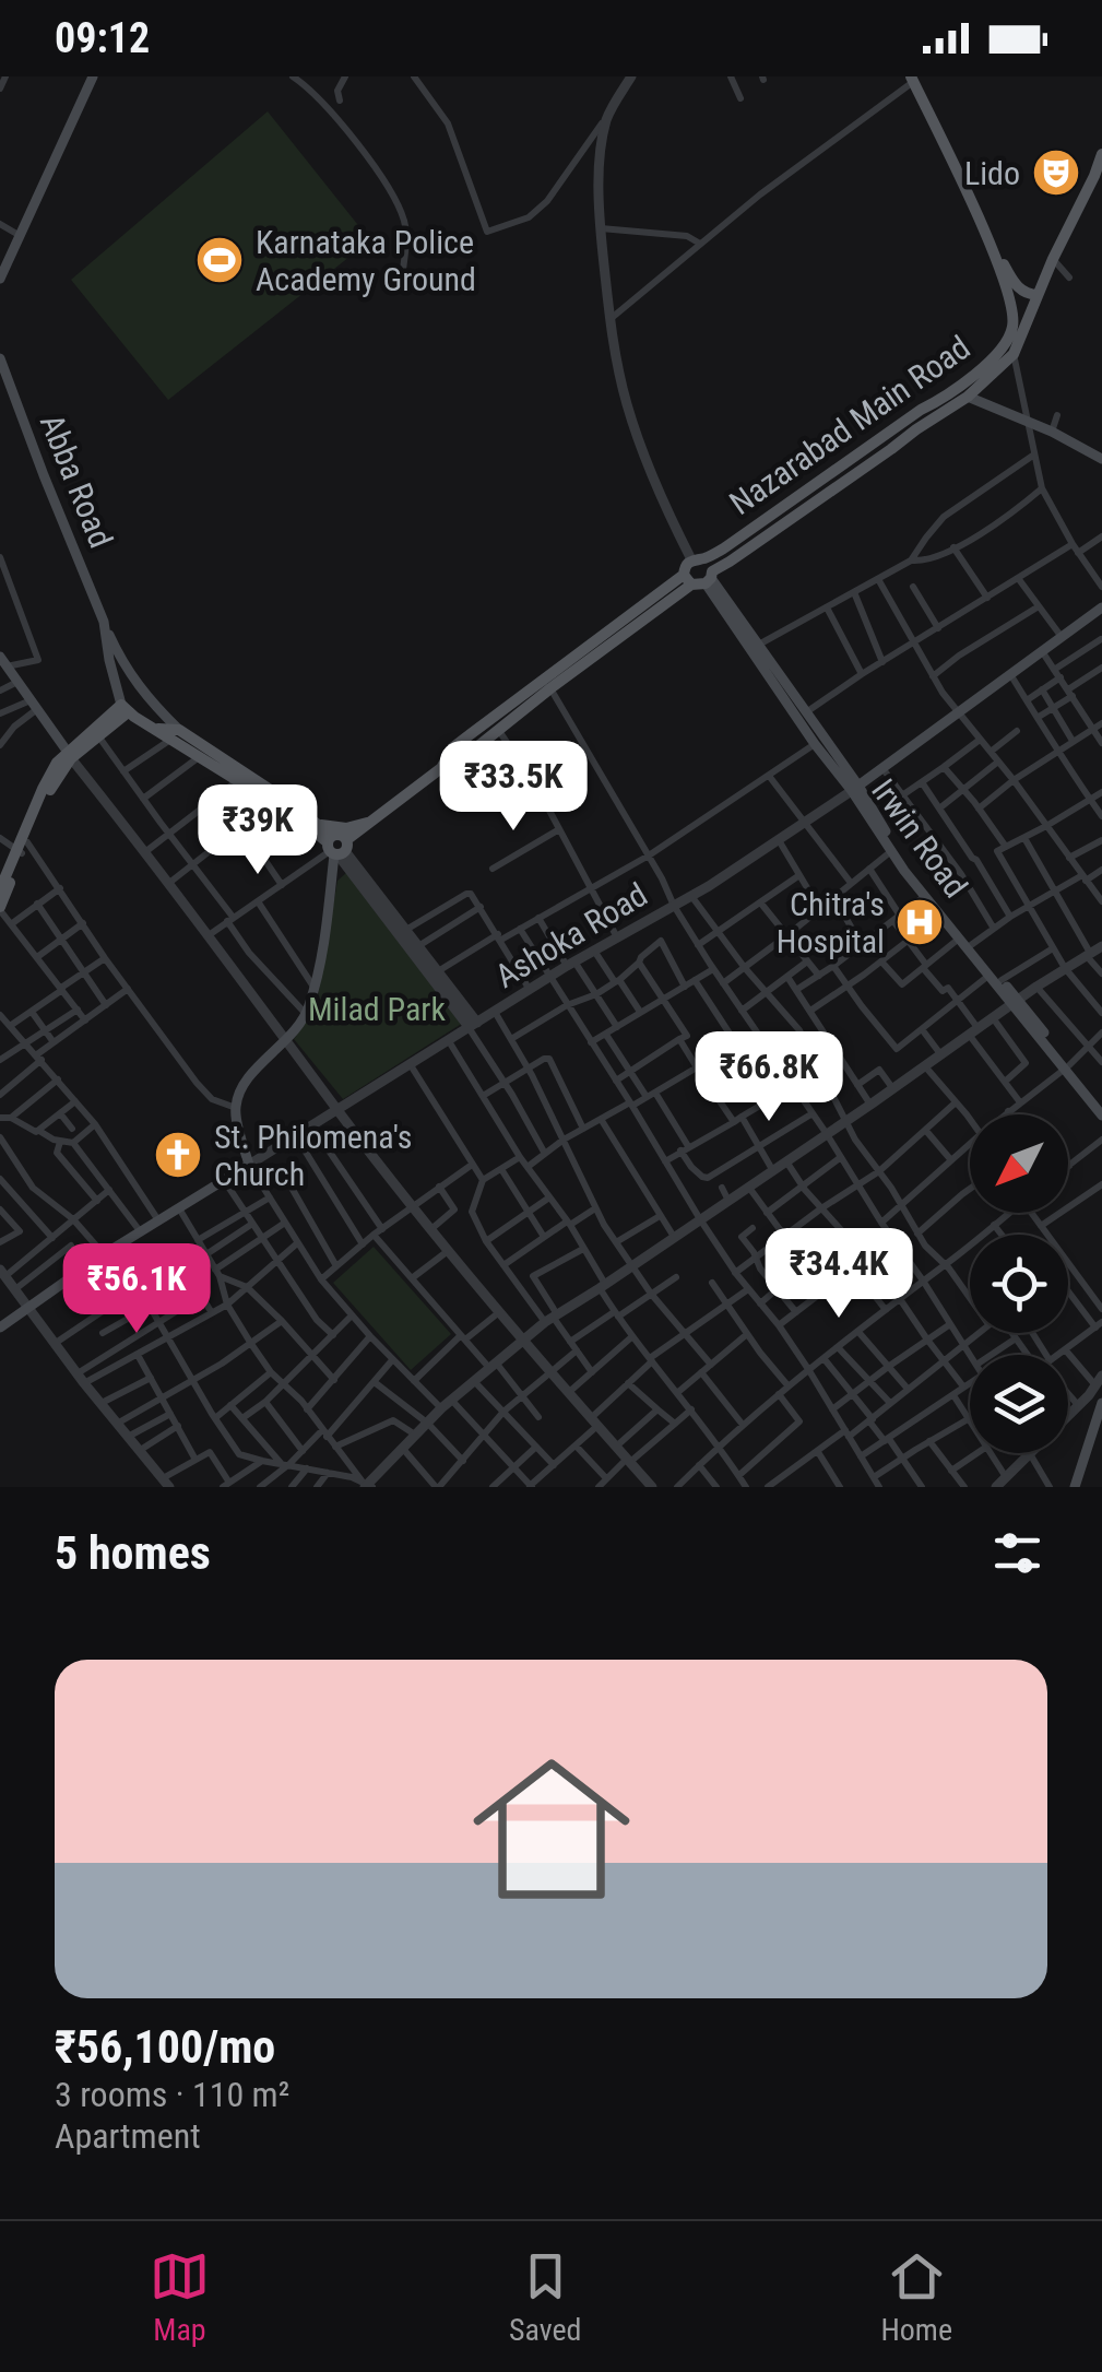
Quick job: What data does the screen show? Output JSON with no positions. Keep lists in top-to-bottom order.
{
  "streets": {
    "main road": [
      "Nazarabad Main Road",
      "Abba Road",
      "Irwin Road",
      "Ashoka Road"
    ]
  },
  "crossings": [
    ["Irwin Road", "Ashoka Road"]
  ],
  "parks": ["Milad Park"],
  "places": {
    "theatre": ["Lido"],
    "sports": ["Karnataka Police Academy Ground"],
    "hospital": ["Chitra's Hospital"],
    "church": ["St. Philomena's Church"]
  },
  "north": "bottom left",
  "page": {
    "status": "09:12",
    "price": [
      "₹33.5K",
      "₹39K",
      "₹66.8K",
      "₹34.4K",
      "₹56.1K"
    ],
    "heading": "5 homes",
    "list": [
      {
        "name": "₹56,100/mo",
        "note": "3 rooms · 110 m² · Apartment"
      }
    ],
    "tabs": ["Map", "Saved", "Home"]
  }
}
